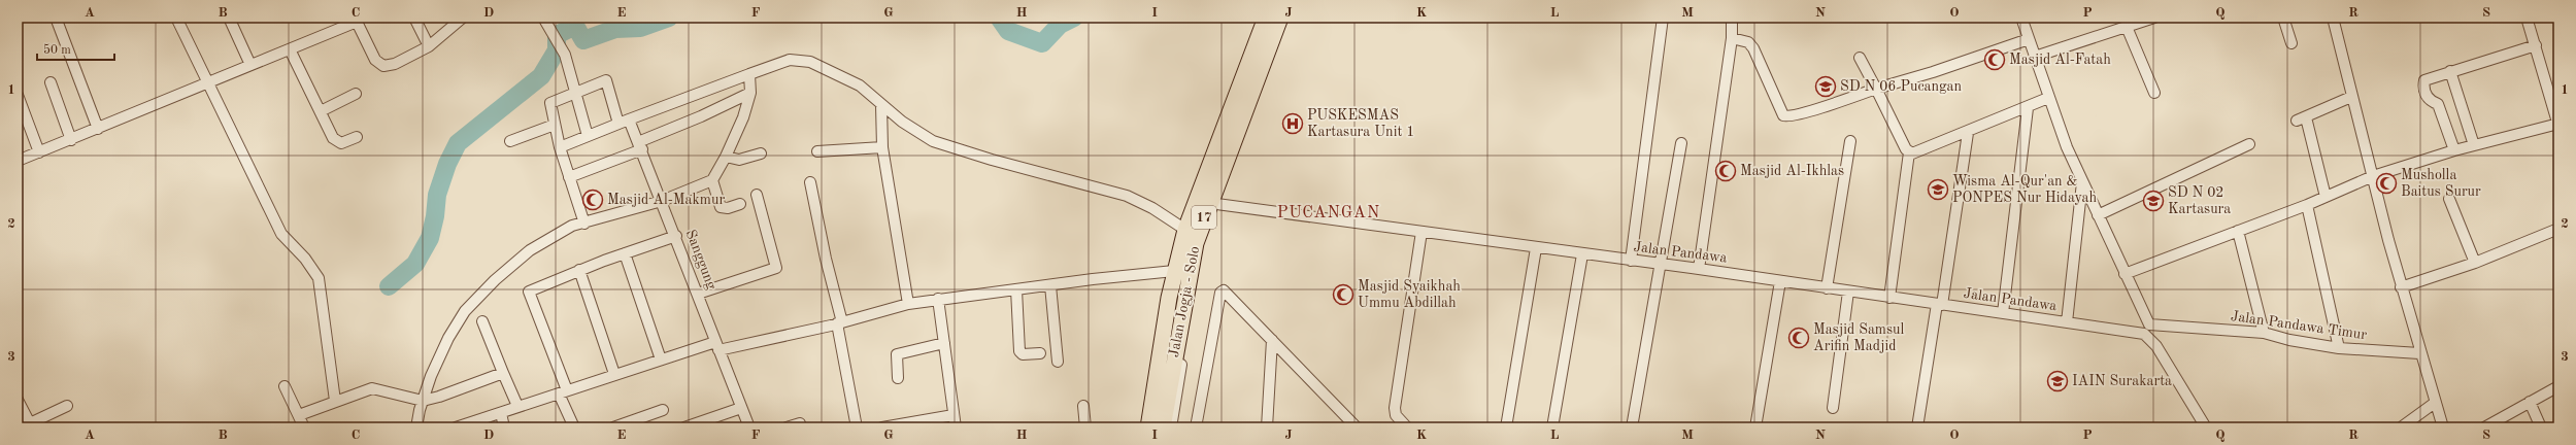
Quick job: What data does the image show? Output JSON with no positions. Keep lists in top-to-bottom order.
{
  "streets": {
    "highway": ["17", "Jalan Jogja - Solo"],
    "street": ["Jalan Pandawa", "Sanggung", "Jalan Pandawa Timur"]
  },
  "crossings": [
    ["Jalan Pandawa", "Jalan Jogja - Solo"],
    ["Jalan Pandawa", "Jalan Pandawa Timur"]
  ],
  "districts": ["PUCANGAN"],
  "places": {
    "mosque": [
      "Masjid Al-Fatah",
      "Masjid Al-Ikhlas",
      "Musholla Baitus Surur",
      "Masjid Al-Makmur",
      "Masjid Syaikhah Ummu Abdillah",
      "Masjid Samsul Arifin Madjid"
    ],
    "school or university": [
      "SD N 06 Pucangan",
      "Wisma Al-Qur'an & PONPES Nur Hidayah",
      "SD N 02 Kartasura",
      "IAIN Surakarta"
    ],
    "hospital": ["PUSKESMAS Kartasura Unit 1"]
  },
  "scale_bar": "50 m",
  "grid": {
    "columns": [
      "A",
      "B",
      "C",
      "D",
      "E",
      "F",
      "G",
      "H",
      "I",
      "J",
      "K",
      "L",
      "M",
      "N",
      "O",
      "P",
      "Q",
      "R",
      "S"
    ],
    "rows": ["1", "2", "3"]
  }
}
